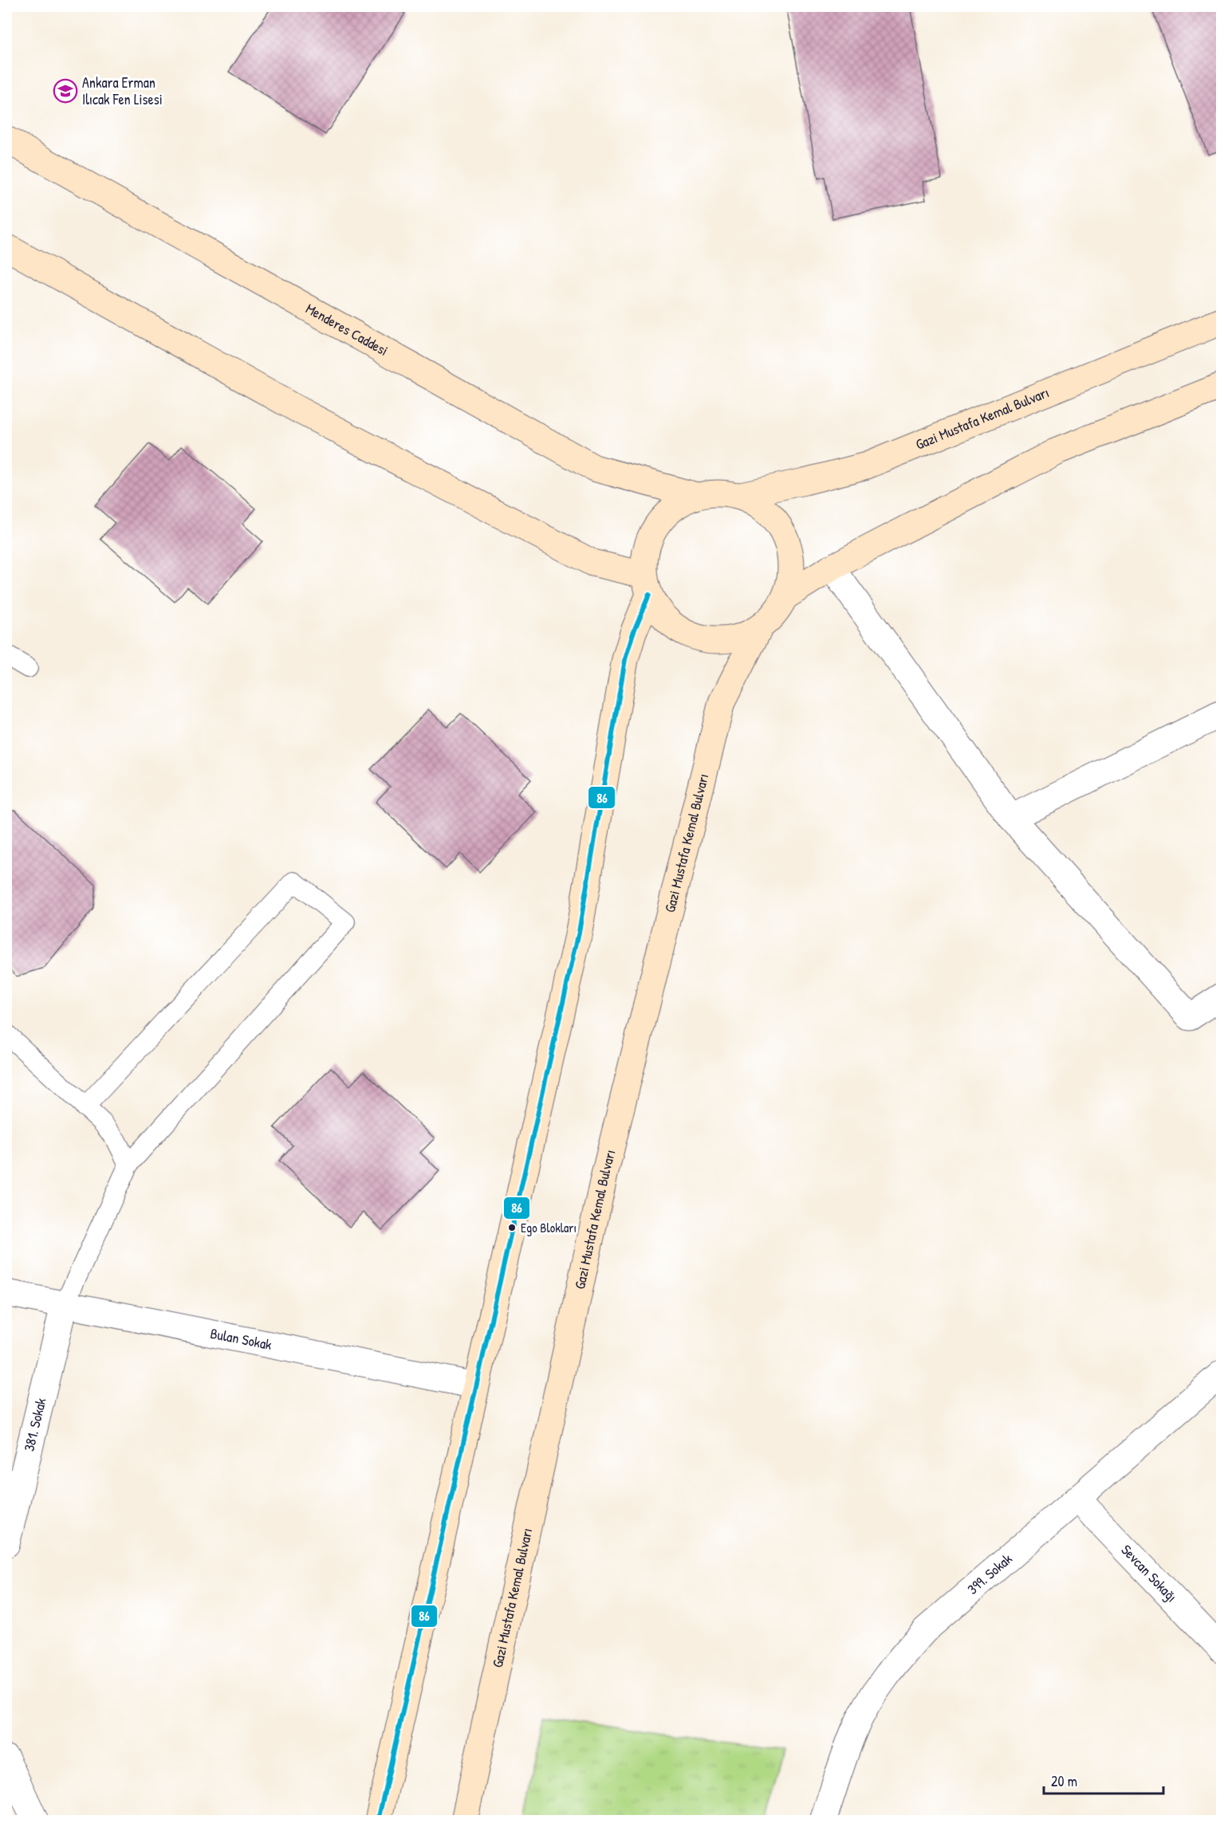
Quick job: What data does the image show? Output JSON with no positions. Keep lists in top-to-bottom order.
{
  "streets": {
    "main road": ["Menderes Caddesi", "Gazi Mustafa Kemal Bulvarı"],
    "street": [
      "Bulan Sokak",
      "381. Sokak",
      "399. Sokak",
      "Sevcan Sokağı"
    ]
  },
  "crossings": [
    ["Menderes Caddesi", "Gazi Mustafa Kemal Bulvarı"],
    ["Bulan Sokak", "381. Sokak"],
    ["399. Sokak", "Sevcan Sokağı"]
  ],
  "places": {
    "school or university": ["Ankara Erman Ilıcak Fen Lisesi"],
    "other": ["Ego Blokları"]
  },
  "lines": ["transit line 86"],
  "scale_bar": "20 m"
}
